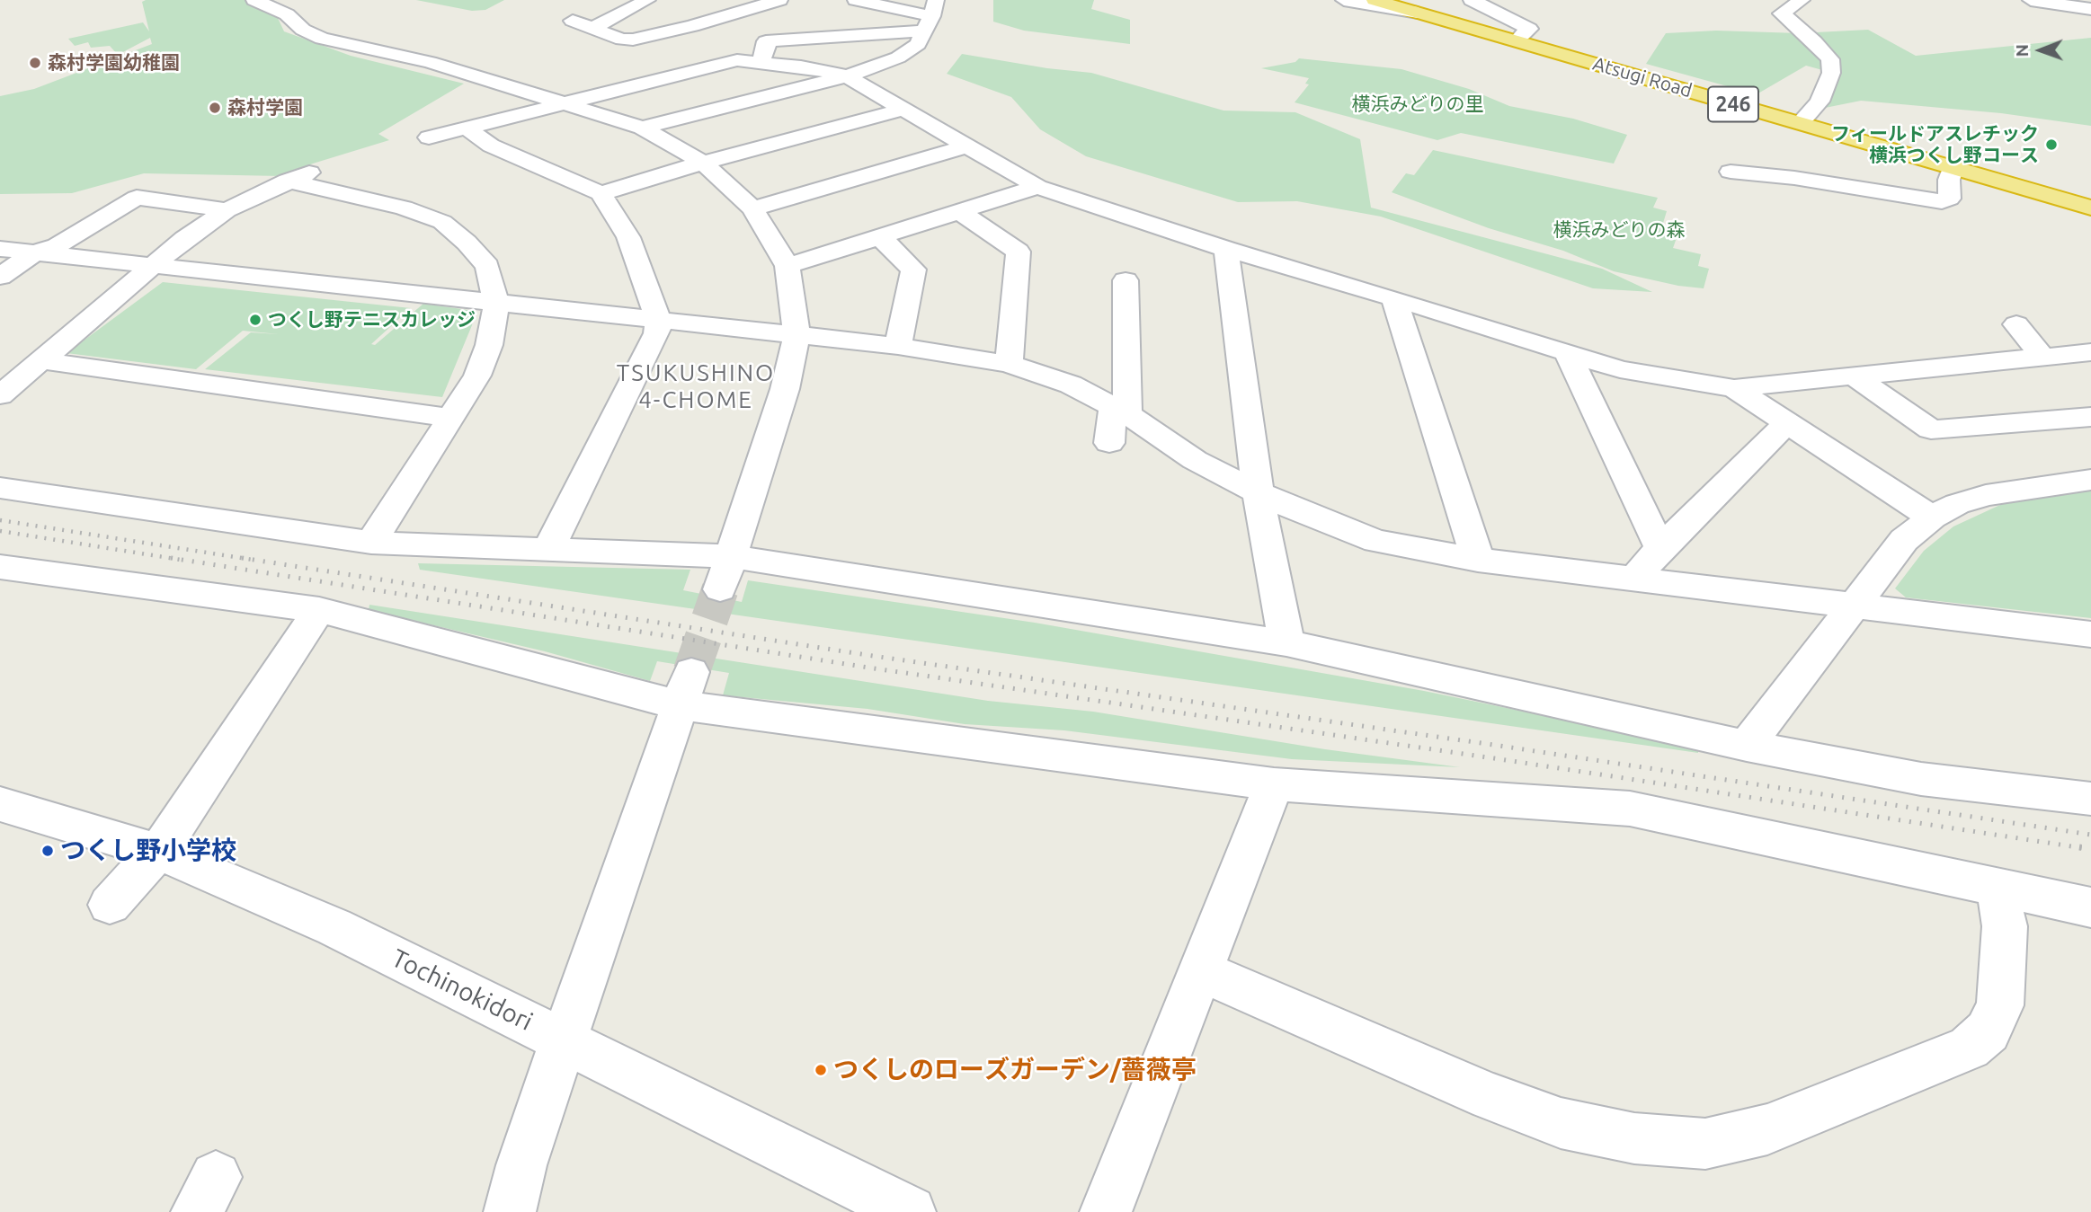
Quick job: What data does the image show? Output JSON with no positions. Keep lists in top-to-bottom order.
{
  "streets": {
    "highway": ["Atsugi Road", "246"],
    "street": ["Tochinokidori"]
  },
  "districts": ["TSUKUSHINO 4-CHOME"],
  "parks": ["横浜みどりの里", "横浜みどりの森"],
  "places": [
    "森村学園幼稚園",
    "森村学園",
    "フィールドアスレチック 横浜つくし野コース",
    "つくし野テニスカレッジ",
    "つくし野小学校",
    "つくしのローズガーデン/薔薇亭"
  ],
  "north": "left"
}
